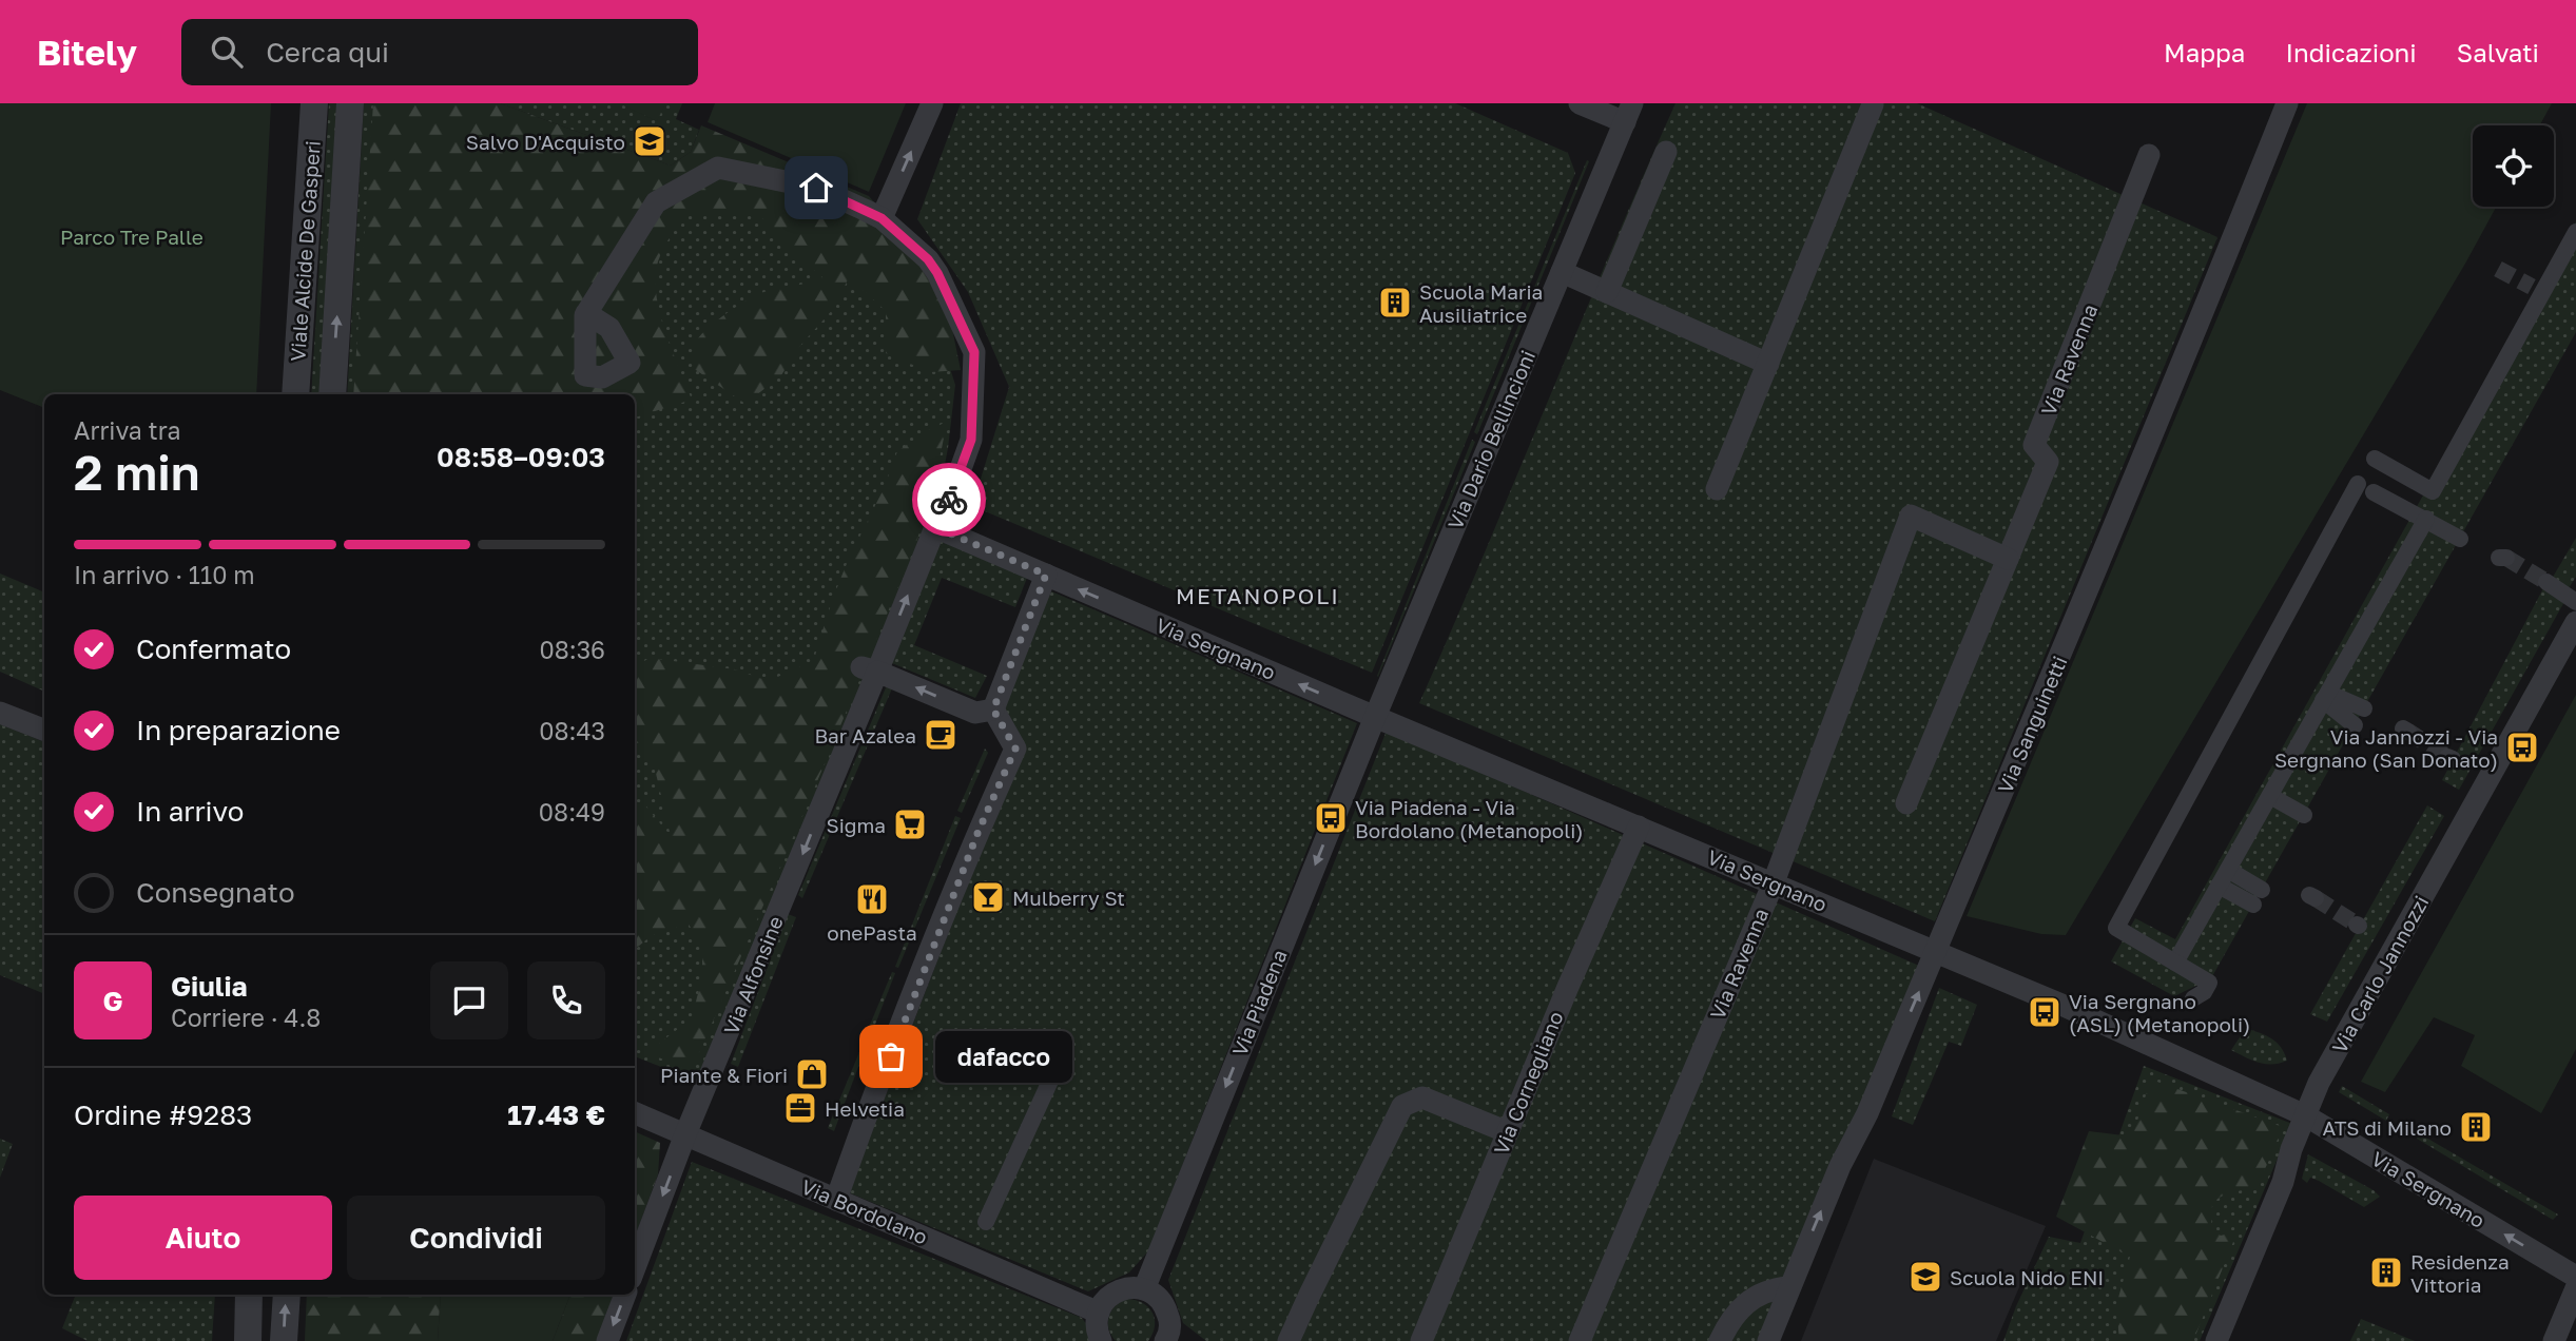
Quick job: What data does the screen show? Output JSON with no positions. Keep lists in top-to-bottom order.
{
  "streets": {
    "street": [
      "Viale Alcide De Gasperi",
      "Via Ravenna",
      "Via Dario Bellincioni",
      "Via Sergnano",
      "Via Sanguinetti",
      "Via Carlo Jannozzi",
      "Via Alfonsine",
      "Via Piadena",
      "Via Cornegliano",
      "Via Bordolano"
    ]
  },
  "crossings": [
    ["Via Ravenna", "Via Sergnano"],
    ["Via Dario Bellincioni", "Via Sergnano"],
    ["Via Dario Bellincioni", "Via Piadena"],
    ["Via Sergnano", "Via Sanguinetti"],
    ["Via Sergnano", "Via Carlo Jannozzi"],
    ["Via Sergnano", "Via Alfonsine"],
    ["Via Sergnano", "Via Piadena"],
    ["Via Sergnano", "Via Cornegliano"],
    ["Via Alfonsine", "Via Bordolano"]
  ],
  "one_way": ["Via Sergnano", "Via Piadena"],
  "districts": ["METANOPOLI"],
  "parks": ["Parco Tre Palle"],
  "places": {
    "school or university": ["Salvo D'Acquisto", "Scuola Nido ENI"],
    "building": ["Scuola Maria Ausiliatrice", "ATS di Milano", "Residenza Vittoria"],
    "cafe": ["Bar Azalea"],
    "bus stop": ["Via Jannozzi - Via Sergnano (San Donato)", "Via Piadena - Via Bordolano (Metanopoli)", "Via Sergnano (ASL) (Metanopoli)"],
    "supermarket": ["Sigma"],
    "bar": ["Mulberry St"],
    "restaurant": ["onePasta"],
    "other": ["dafacco"],
    "shop": ["Piante & Fiori"],
    "office": ["Helvetia"]
  },
  "page": {
    "header": "Bitely",
    "search": "Cerca qui",
    "nav": ["Mappa", "Indicazioni", "Salvati"],
    "heading": ["2 min", "Arriva tra", "08:58–09:03"],
    "panel": [
      "Giulia",
      "Corriere · 4.8",
      "Ordine #9283",
      "17.43 €"
    ],
    "bar": "In arrivo · 110 m",
    "list": [
      ["Confermato", "08:36"],
      ["In preparazione", "08:43"],
      ["In arrivo", "08:49"],
      "Consegnato"
    ],
    "round": "G",
    "bubble": "dafacco",
    "buttons": ["Aiuto", "Condividi"]
  }
}
